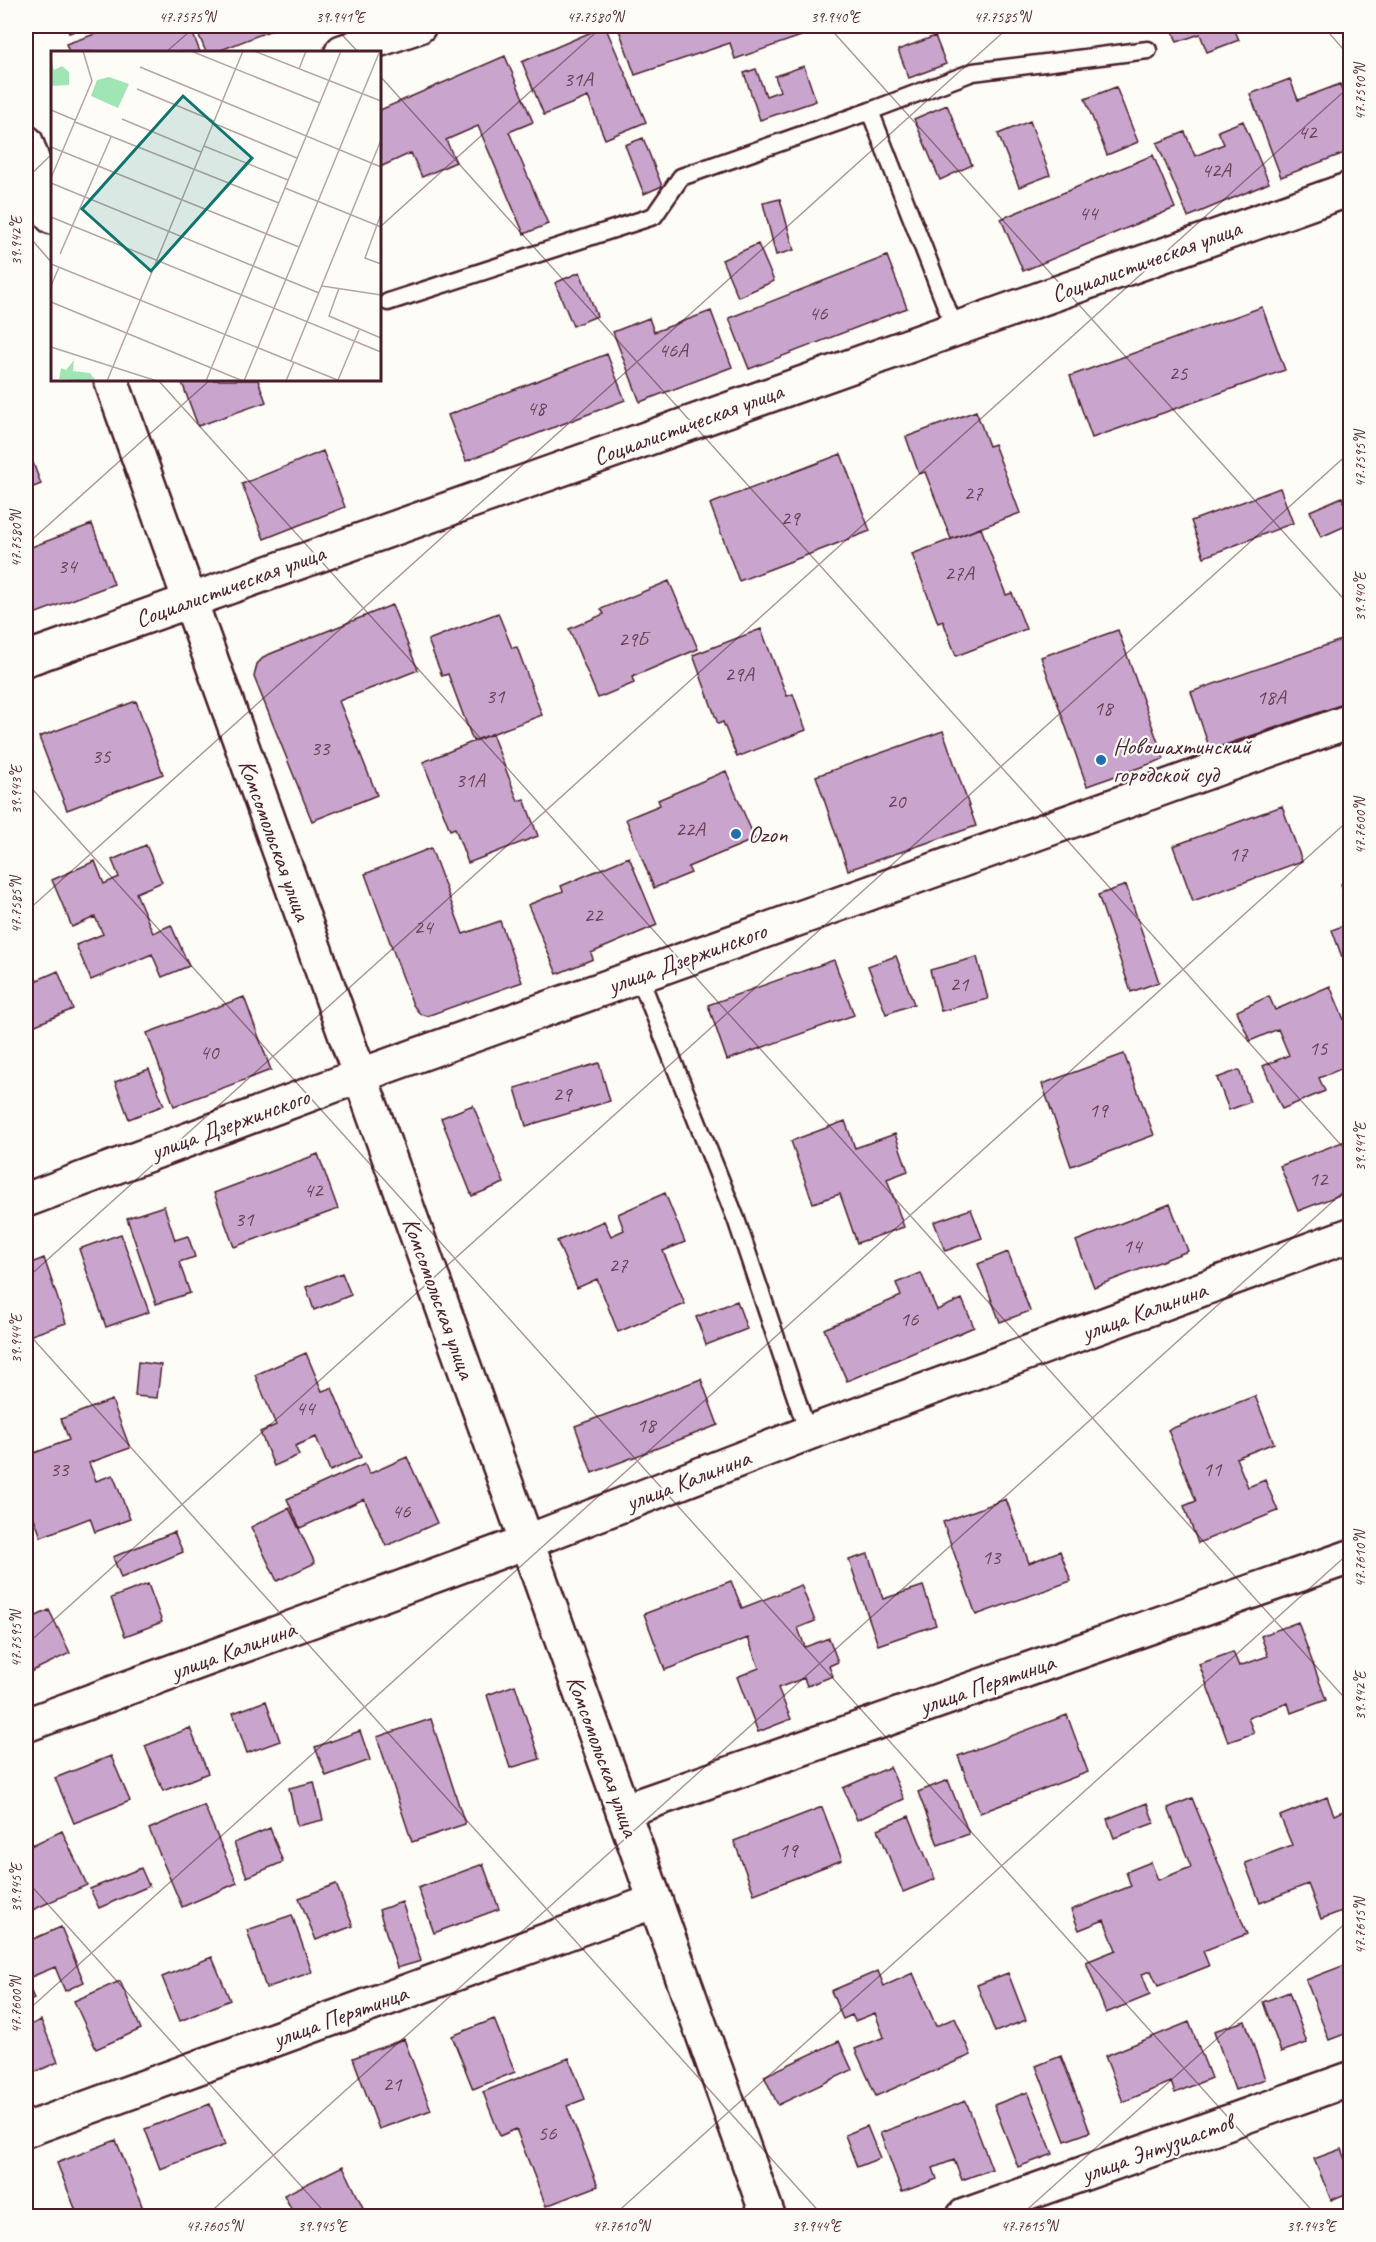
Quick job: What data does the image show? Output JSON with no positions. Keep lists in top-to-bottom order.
{
  "streets": {
    "street": [
      "Социалистическая улица",
      "Комсомольская улица",
      "улица Дзержинского",
      "улица Калинина",
      "улица Перятинца",
      "улица Энтузиастов"
    ]
  },
  "crossings": [
    ["Социалистическая улица", "Комсомольская улица"],
    ["Комсомольская улица", "улица Дзержинского"],
    ["Комсомольская улица", "улица Калинина"],
    ["Комсомольская улица", "улица Перятинца"]
  ],
  "places": ["Новошахтинский городской суд", "Ozon"],
  "house_numbers": [
    "31А",
    "42",
    "42А",
    "44",
    "46",
    "46А",
    "25",
    "48",
    "27",
    "29",
    "34",
    "27А",
    "29Б",
    "29А",
    "31",
    "18А",
    "18",
    "33",
    "35",
    "31А",
    "20",
    "22А",
    "17",
    "22",
    "24",
    "21",
    "15",
    "40",
    "29",
    "19",
    "12",
    "42",
    "31",
    "14",
    "27",
    "16",
    "44",
    "18",
    "33",
    "11",
    "46",
    "13",
    "19",
    "21",
    "56"
  ],
  "coordinates": [
    "47.7575°N",
    "39.941°E",
    "47.7580°N",
    "39.940°E",
    "47.7585°N",
    "47.7590°N",
    "39.942°E",
    "47.7595°N",
    "39.943°E",
    "47.7600°N",
    "39.944°E",
    "47.7610°N",
    "39.945°E",
    "47.7615°N",
    "47.7605°N"
  ]
}
